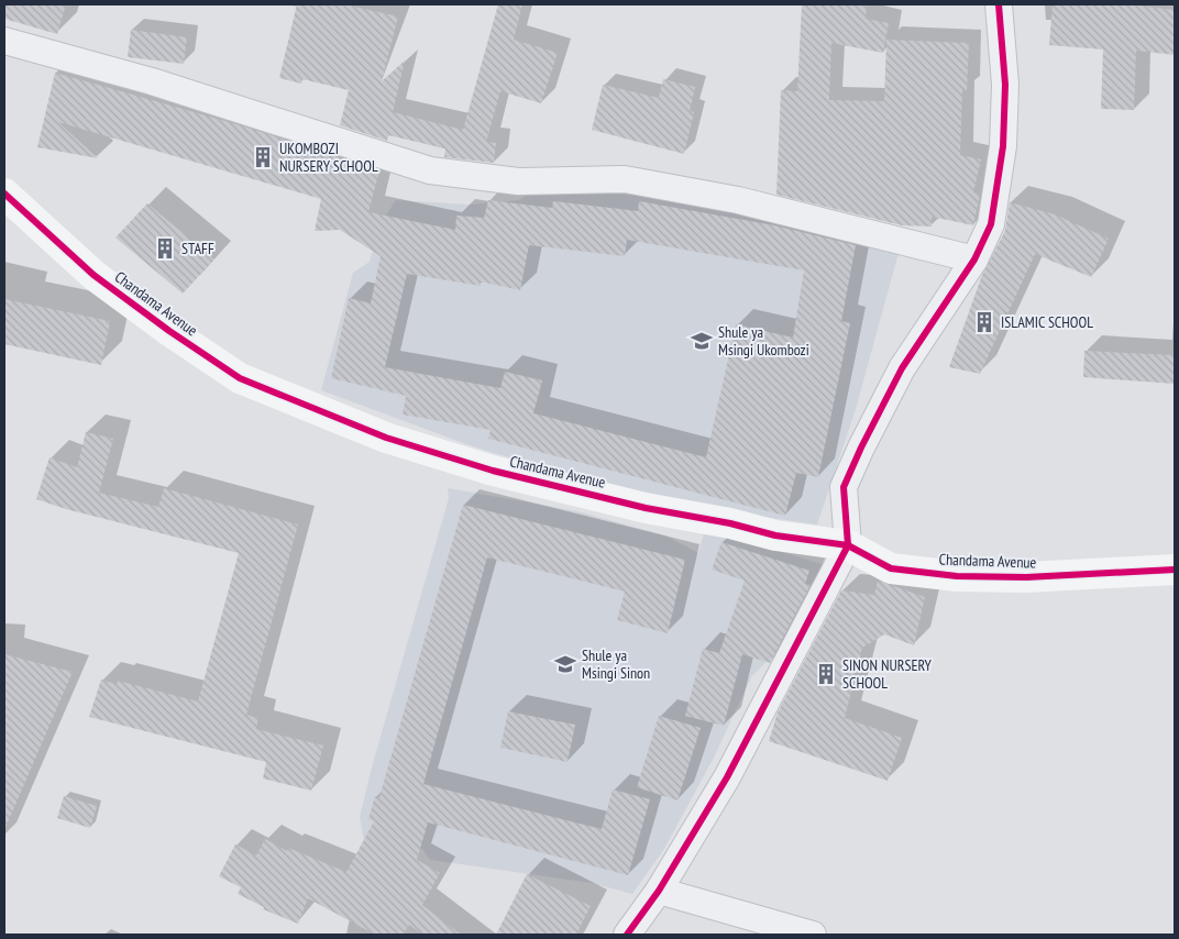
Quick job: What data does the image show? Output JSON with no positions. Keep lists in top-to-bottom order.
{
  "streets": {
    "street": ["Chandama Avenue"]
  },
  "places": {
    "building": [
      "UKOMBOZI NURSERY SCHOOL",
      "STAFF",
      "ISLAMIC SCHOOL",
      "SINON NURSERY SCHOOL"
    ],
    "school or university": ["Shule ya Msingi Ukombozi", "Shule ya Msingi Sinon"]
  }
}
